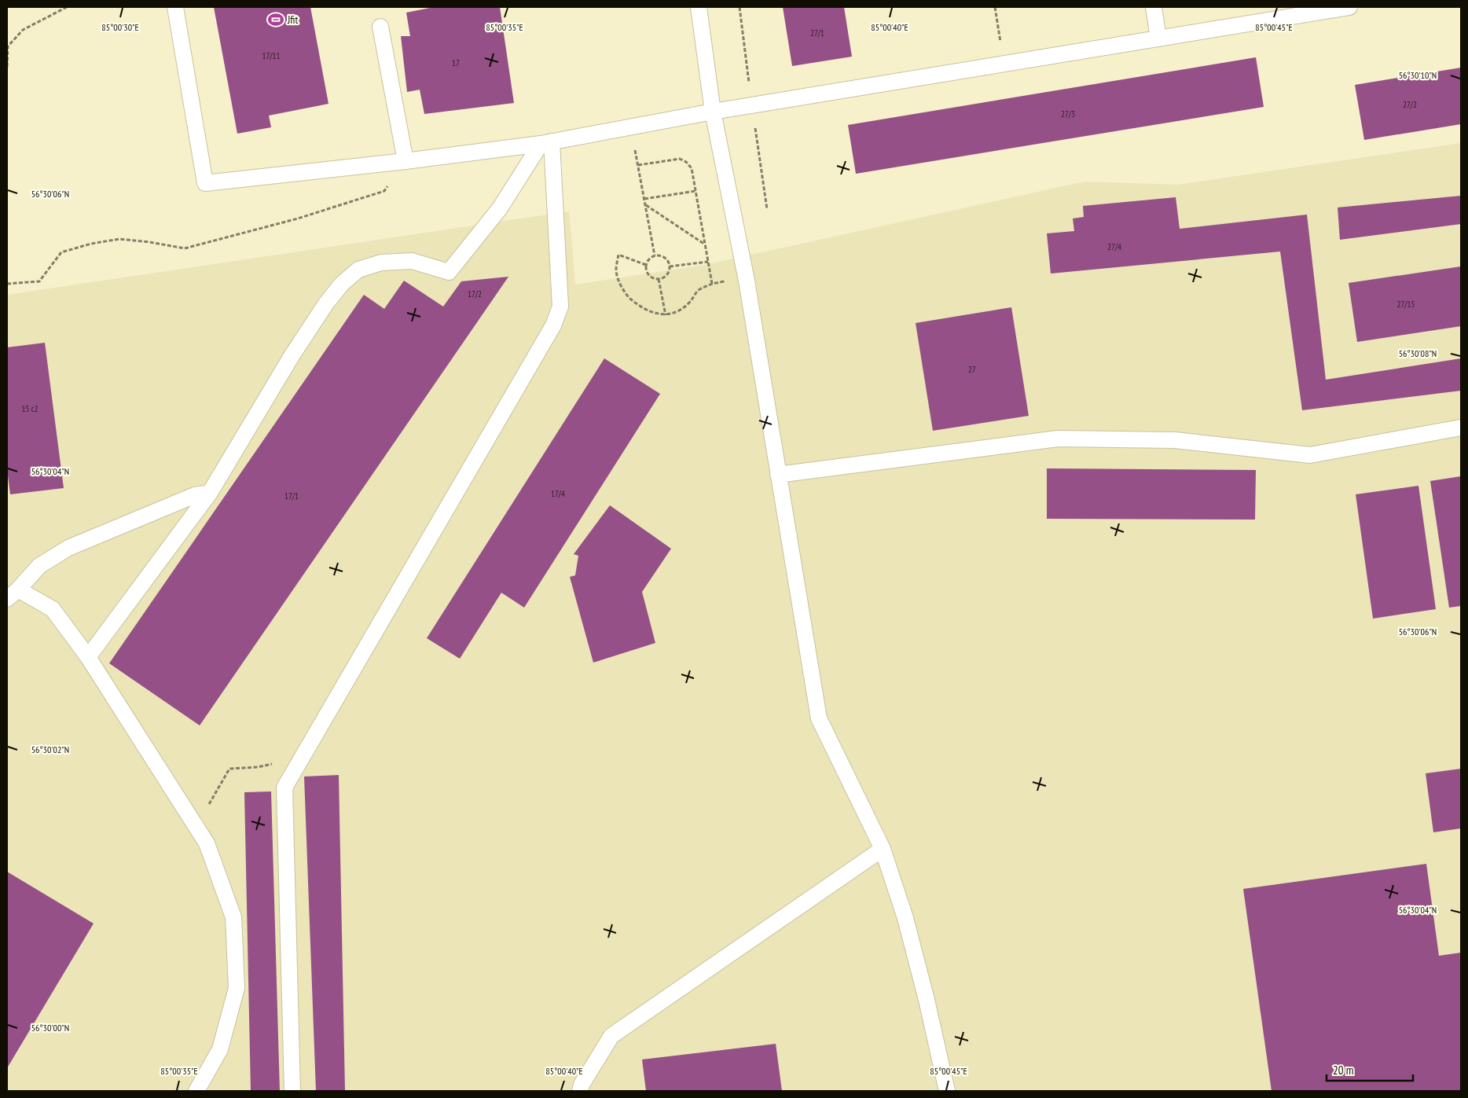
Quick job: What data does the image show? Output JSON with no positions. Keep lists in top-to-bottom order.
{
  "places": {
    "sports": ["Jfit"]
  },
  "house_numbers": [
    "27/1",
    "17/11",
    "17",
    "27/2",
    "27/3",
    "27/4",
    "17/2",
    "27/15",
    "27",
    "15 с2",
    "17/4",
    "17/1"
  ],
  "scale_bar": "20 m",
  "coordinates": [
    "85°00'30\"E",
    "85°00'35\"E",
    "85°00'40\"E",
    "85°00'45\"E",
    "56°30'10\"N",
    "56°30'06\"N",
    "56°30'08\"N",
    "56°30'04\"N",
    "56°30'02\"N",
    "56°30'00\"N"
  ]
}
